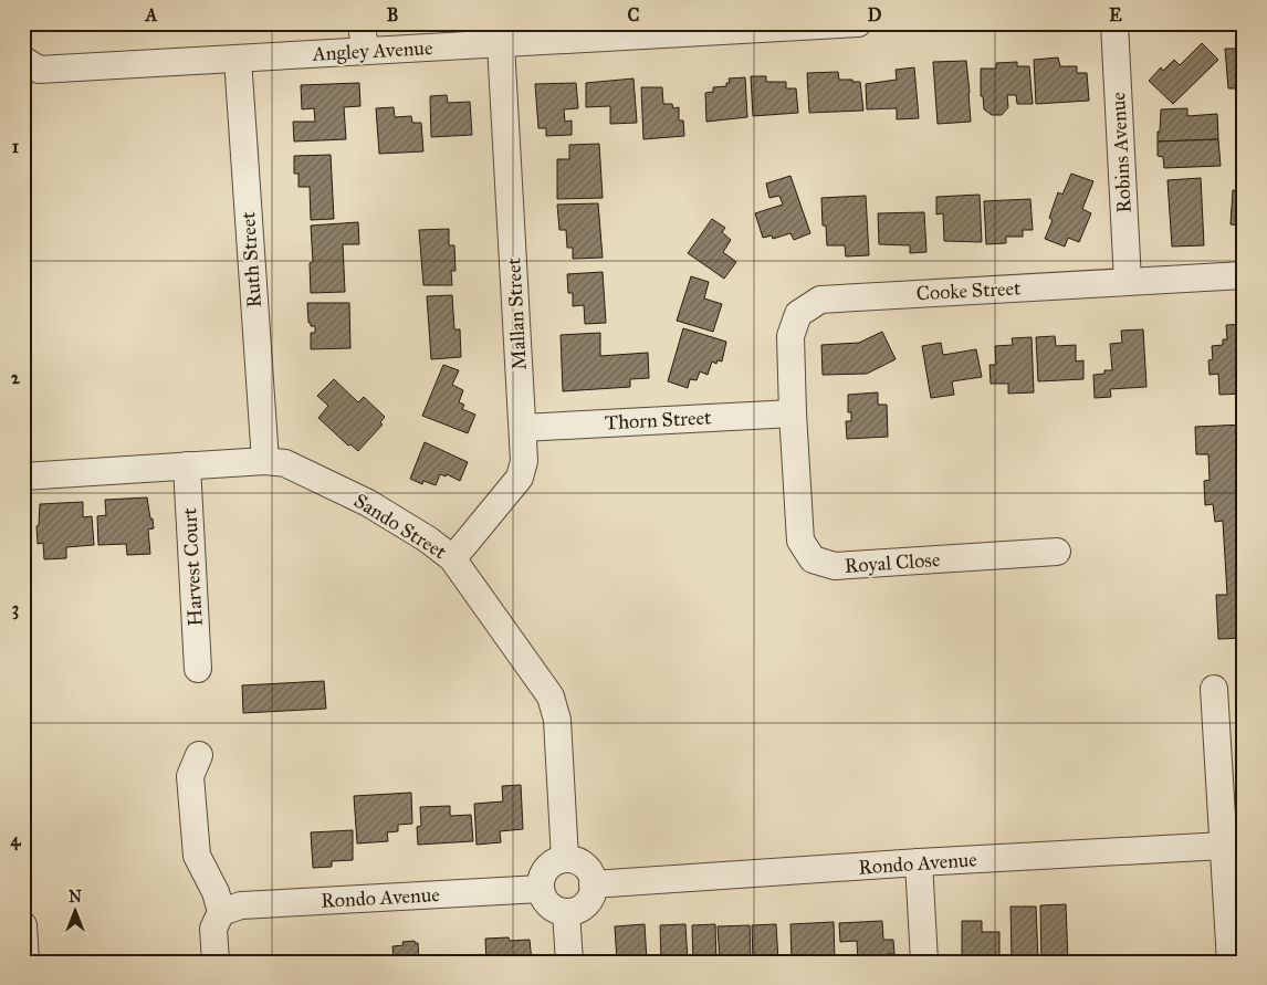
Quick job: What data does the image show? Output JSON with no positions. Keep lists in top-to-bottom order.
{
  "streets": {
    "street": [
      "Angley Avenue",
      "Robins Avenue",
      "Ruth Street",
      "Cooke Street",
      "Mallan Street",
      "Thorn Street",
      "Sando Street",
      "Royal Close",
      "Harvest Court",
      "Rondo Avenue"
    ]
  },
  "crossings": [
    ["Angley Avenue", "Ruth Street"],
    ["Angley Avenue", "Mallan Street"],
    ["Robins Avenue", "Cooke Street"],
    ["Ruth Street", "Sando Street"],
    ["Cooke Street", "Thorn Street"],
    ["Cooke Street", "Royal Close"],
    ["Mallan Street", "Thorn Street"],
    ["Mallan Street", "Sando Street"],
    ["Thorn Street", "Royal Close"],
    ["Sando Street", "Harvest Court"],
    ["Sando Street", "Rondo Avenue"]
  ],
  "north": "top",
  "grid": {
    "columns": [
      "A",
      "B",
      "C",
      "D",
      "E"
    ],
    "rows": [
      "1",
      "2",
      "3",
      "4"
    ]
  }
}
